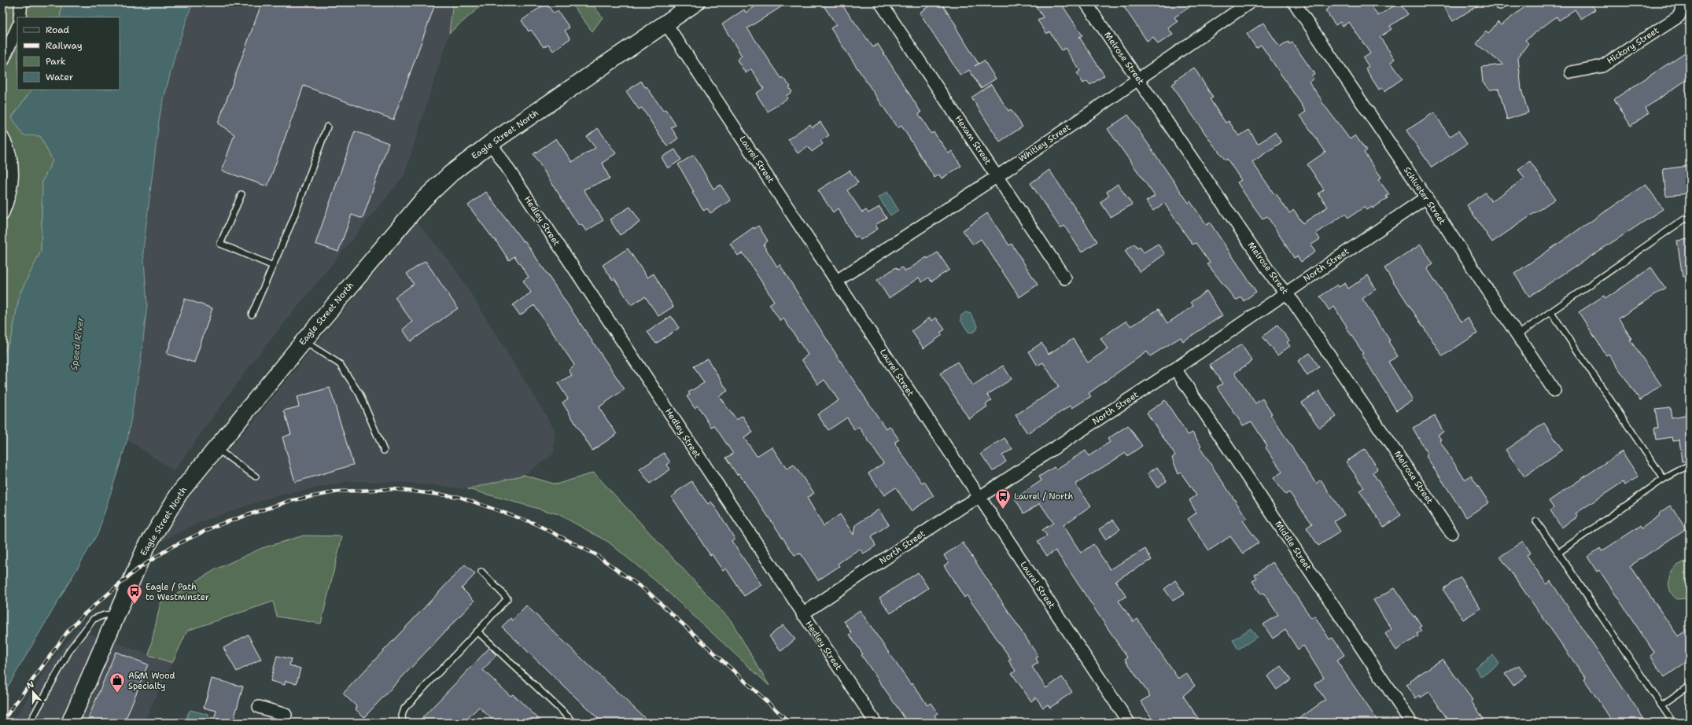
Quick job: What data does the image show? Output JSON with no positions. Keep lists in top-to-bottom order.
{
  "streets": {
    "main road": ["Eagle Street North"],
    "street": [
      "Hickory Street",
      "Melrose Street",
      "Hexam Street",
      "Whitley Street",
      "Laurel Street",
      "Schlueter Street",
      "Hedley Street",
      "North Street",
      "Middle Street"
    ]
  },
  "crossings": [
    ["Melrose Street", "Whitley Street"],
    ["Melrose Street", "North Street"],
    ["Eagle Street North", "Laurel Street"],
    ["Eagle Street North", "Hedley Street"],
    ["Hexam Street", "Whitley Street"],
    ["Whitley Street", "Laurel Street"],
    ["Laurel Street", "North Street"],
    ["Schlueter Street", "North Street"],
    ["Hedley Street", "North Street"],
    ["North Street", "Middle Street"]
  ],
  "water": ["Speed River"],
  "places": {
    "bus stop": ["Laurel / North", "Eagle / Path to Westminster"],
    "shop": ["A&M Wood Specialty"]
  },
  "legend": [
    "Road",
    "Railway",
    "Park",
    "Water"
  ],
  "north": "top"
}
